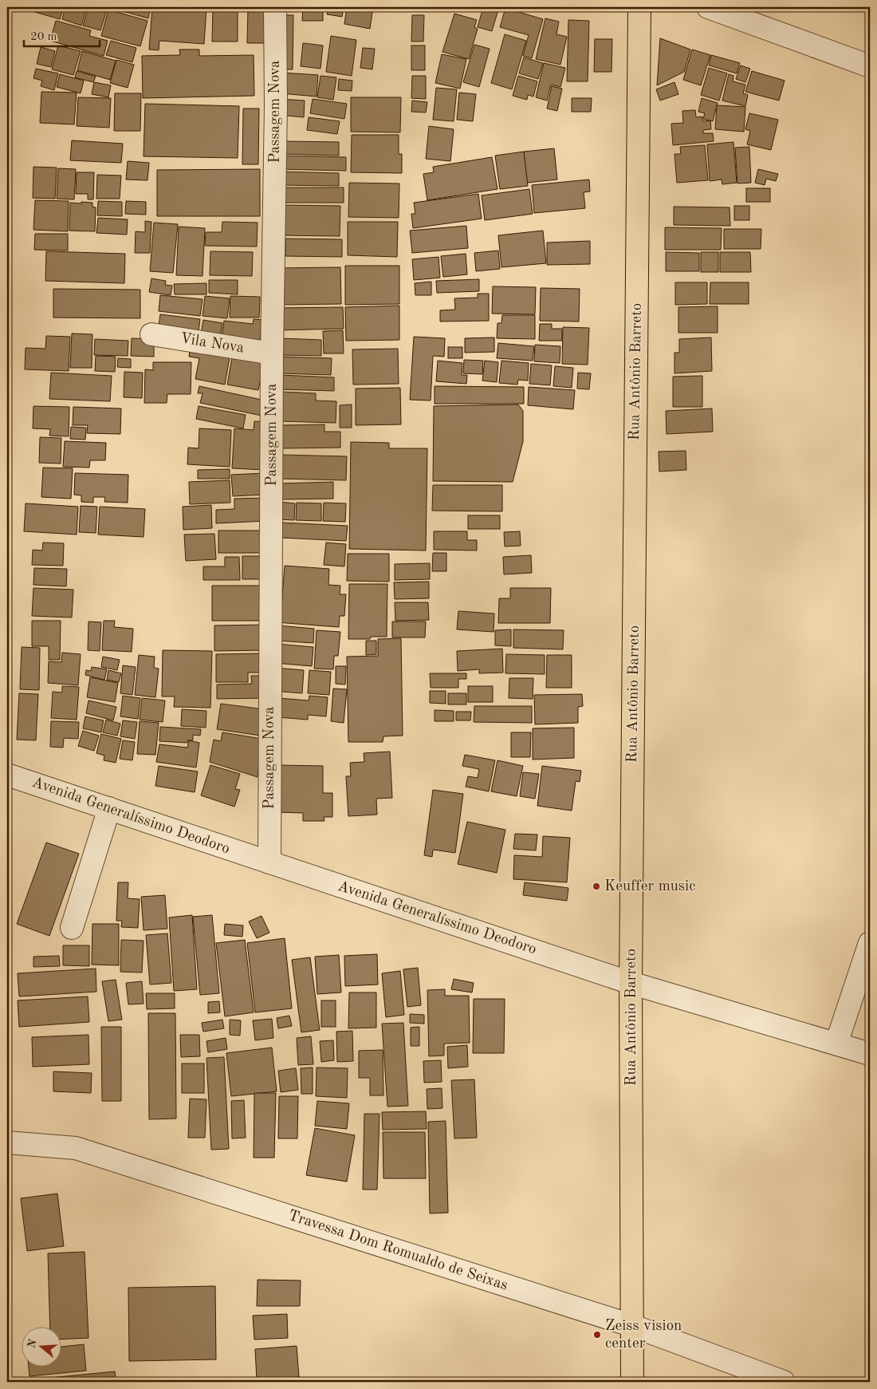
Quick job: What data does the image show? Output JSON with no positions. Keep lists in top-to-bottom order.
{
  "streets": {
    "main road": ["Rua Antônio Barreto"],
    "street": [
      "Passagem Nova",
      "Vila Nova",
      "Avenida Generalíssimo Deodoro",
      "Travessa Dom Romualdo de Seixas"
    ]
  },
  "crossings": [
    ["Passagem Nova", "Vila Nova"],
    ["Passagem Nova", "Avenida Generalíssimo Deodoro"],
    ["Rua Antônio Barreto", "Avenida Generalíssimo Deodoro"],
    ["Rua Antônio Barreto", "Travessa Dom Romualdo de Seixas"]
  ],
  "places": ["Keuffer music", "Zeiss vision center"],
  "scale_bar": "20 m",
  "north": "left"
}
